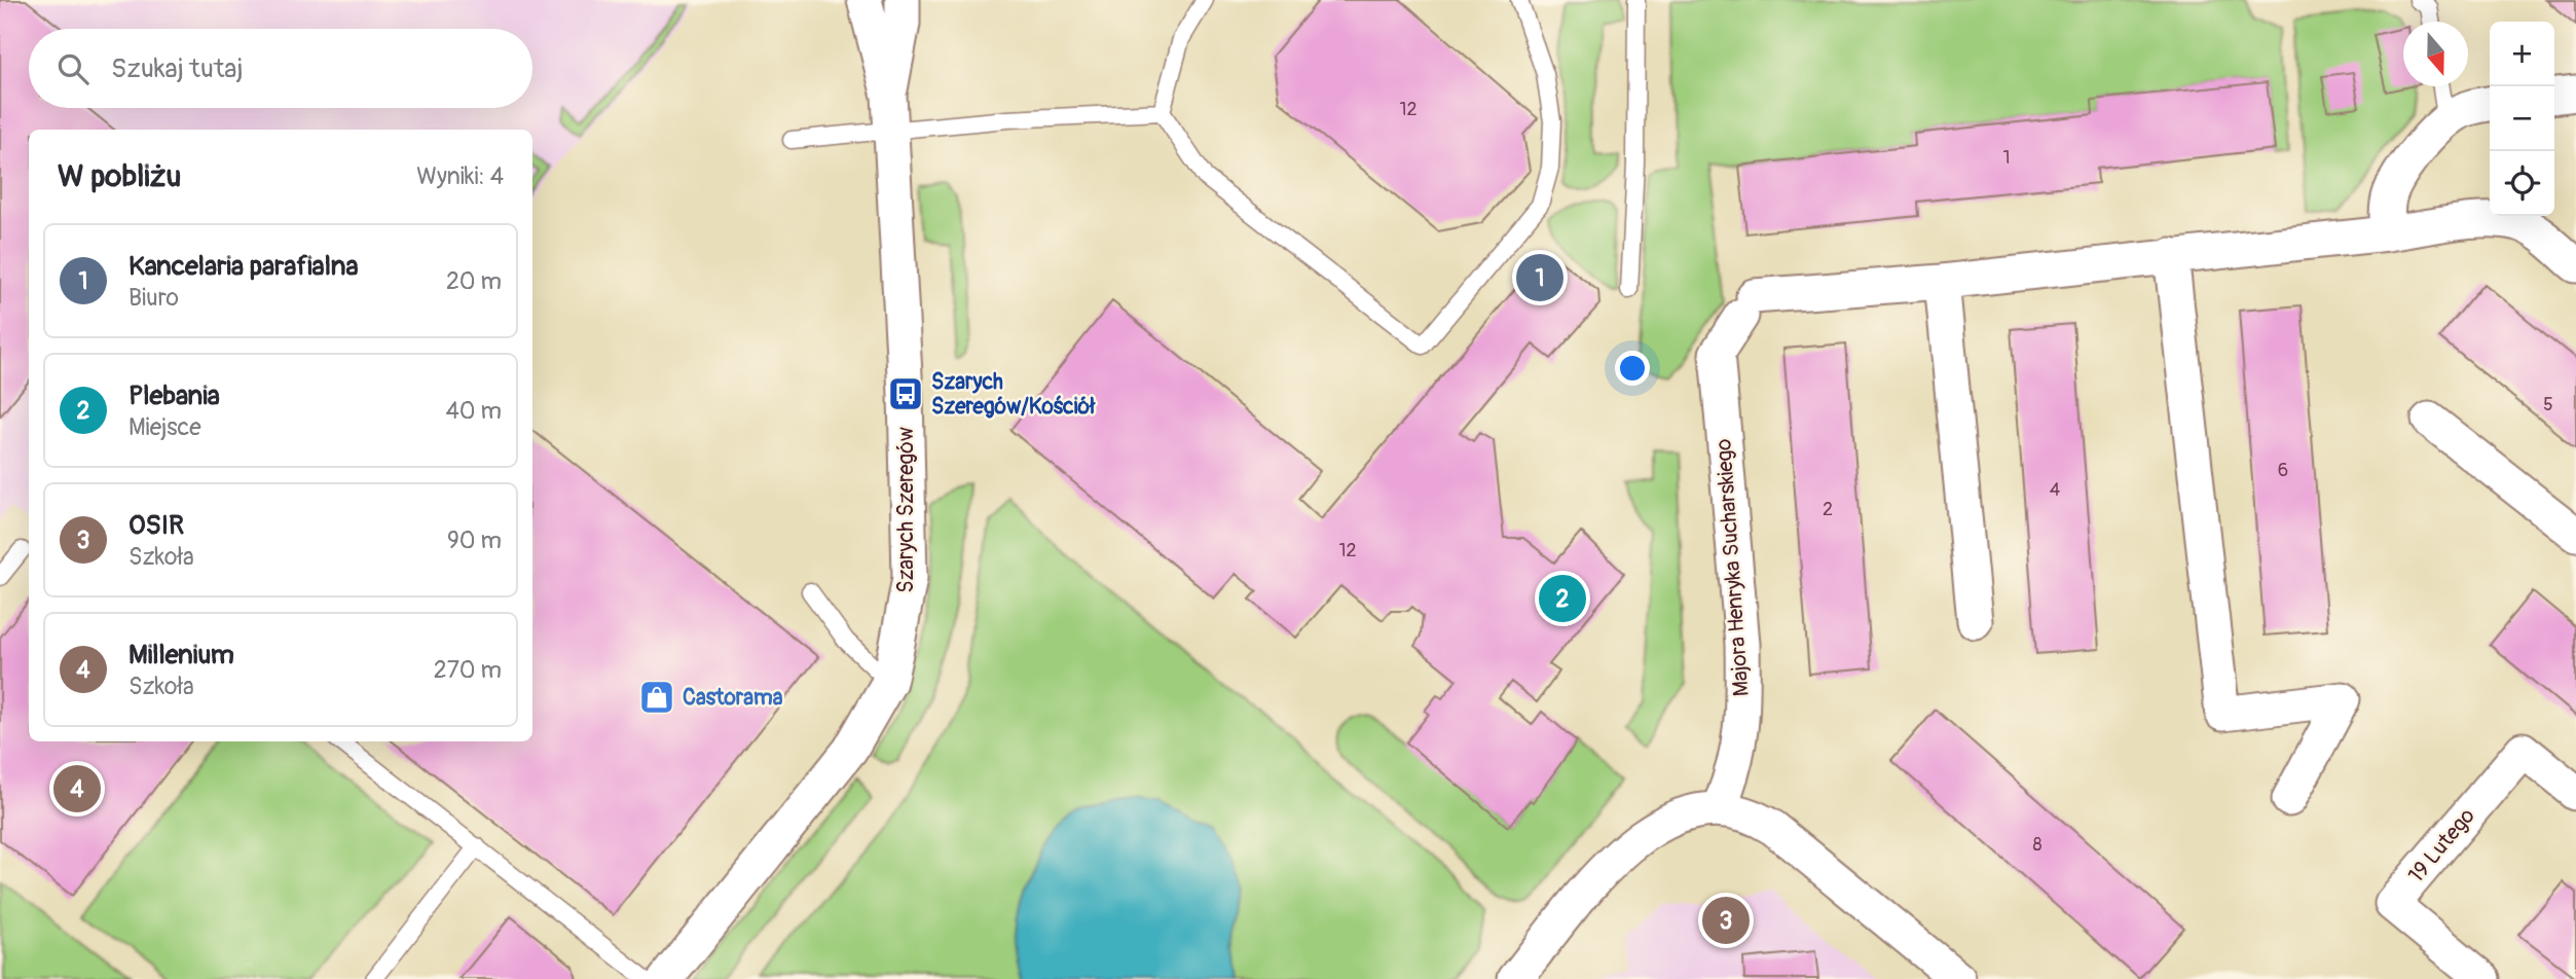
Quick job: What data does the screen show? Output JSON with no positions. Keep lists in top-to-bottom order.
{
  "streets": {
    "street": ["Szarych Szeregów", "Majora Henryka Sucharskiego", "19 Lutego"]
  },
  "places": {
    "bus stop": ["Szarych Szeregów/Kościół"],
    "shop": ["Castorama"]
  },
  "house_numbers": [
    "12",
    "1",
    "5",
    "6",
    "4",
    "2",
    "12",
    "8"
  ],
  "north": "bottom",
  "page": {
    "map_buttons": ["+", "−"],
    "search": "Szukaj tutaj",
    "heading": ["W pobliżu", "Wyniki: 4"],
    "list": [
      {
        "mark": "1",
        "name": "Kancelaria parafialna",
        "note": "Biuro",
        "value": "20 m"
      },
      {
        "mark": "2",
        "name": "Plebania",
        "note": "Miejsce",
        "value": "40 m"
      },
      {
        "mark": "3",
        "name": "OSIR",
        "note": "Szkoła",
        "value": "90 m"
      },
      {
        "mark": "4",
        "name": "Millenium",
        "note": "Szkoła",
        "value": "270 m"
      }
    ],
    "pins": [
      "1",
      "2",
      "4",
      "3"
    ]
  }
}
